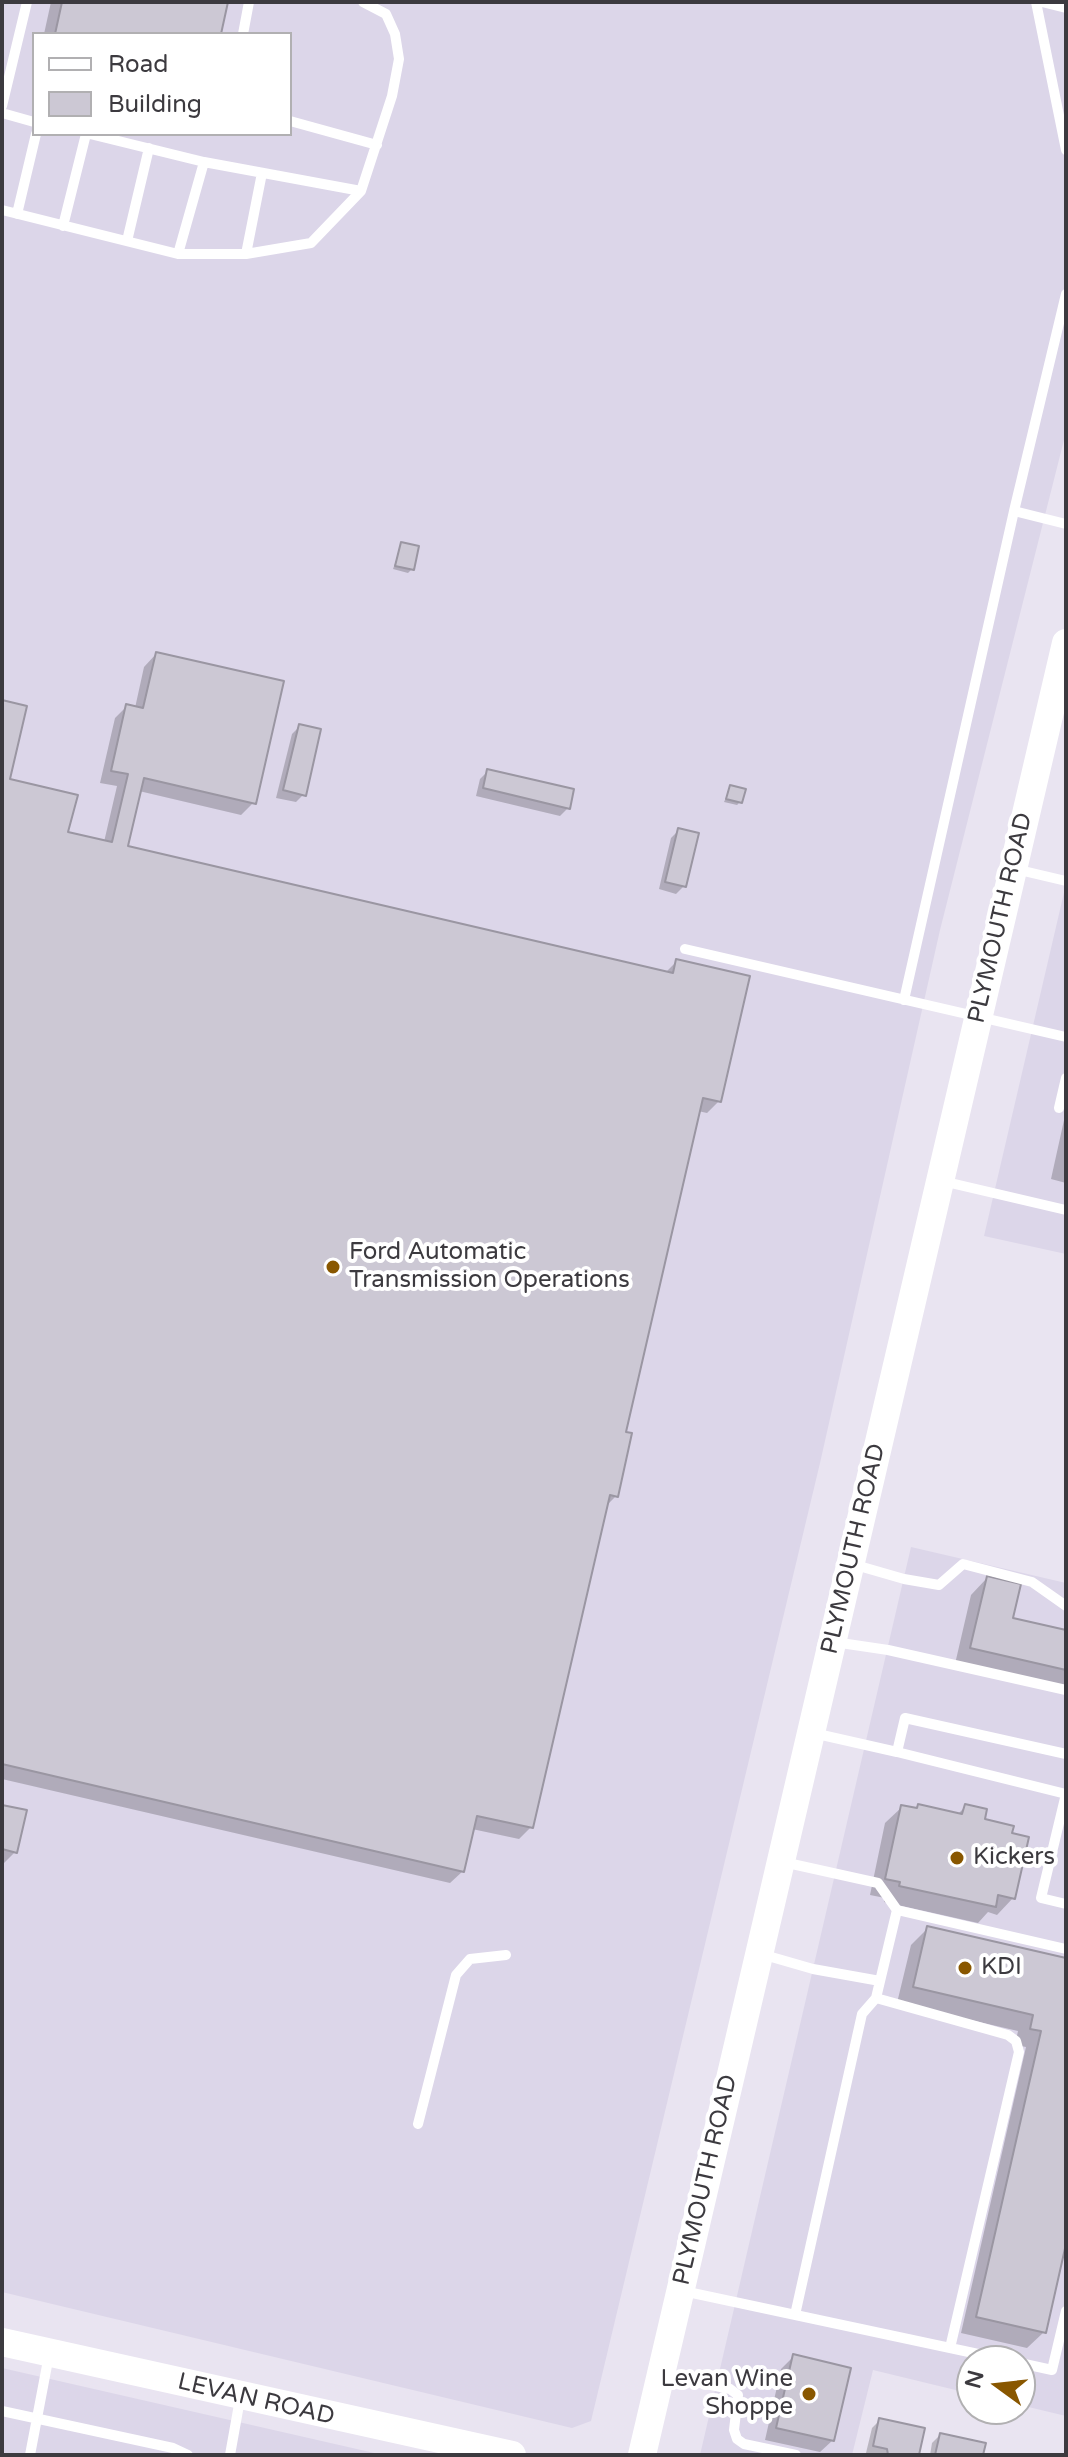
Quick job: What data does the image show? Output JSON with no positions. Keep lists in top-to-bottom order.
{
  "streets": {
    "main road": ["PLYMOUTH ROAD", "LEVAN ROAD"]
  },
  "places": [
    "Ford Automatic Transmission Operations",
    "Kickers",
    "KDI",
    "Levan Wine Shoppe"
  ],
  "legend": ["Road", "Building"],
  "north": "left"
}
